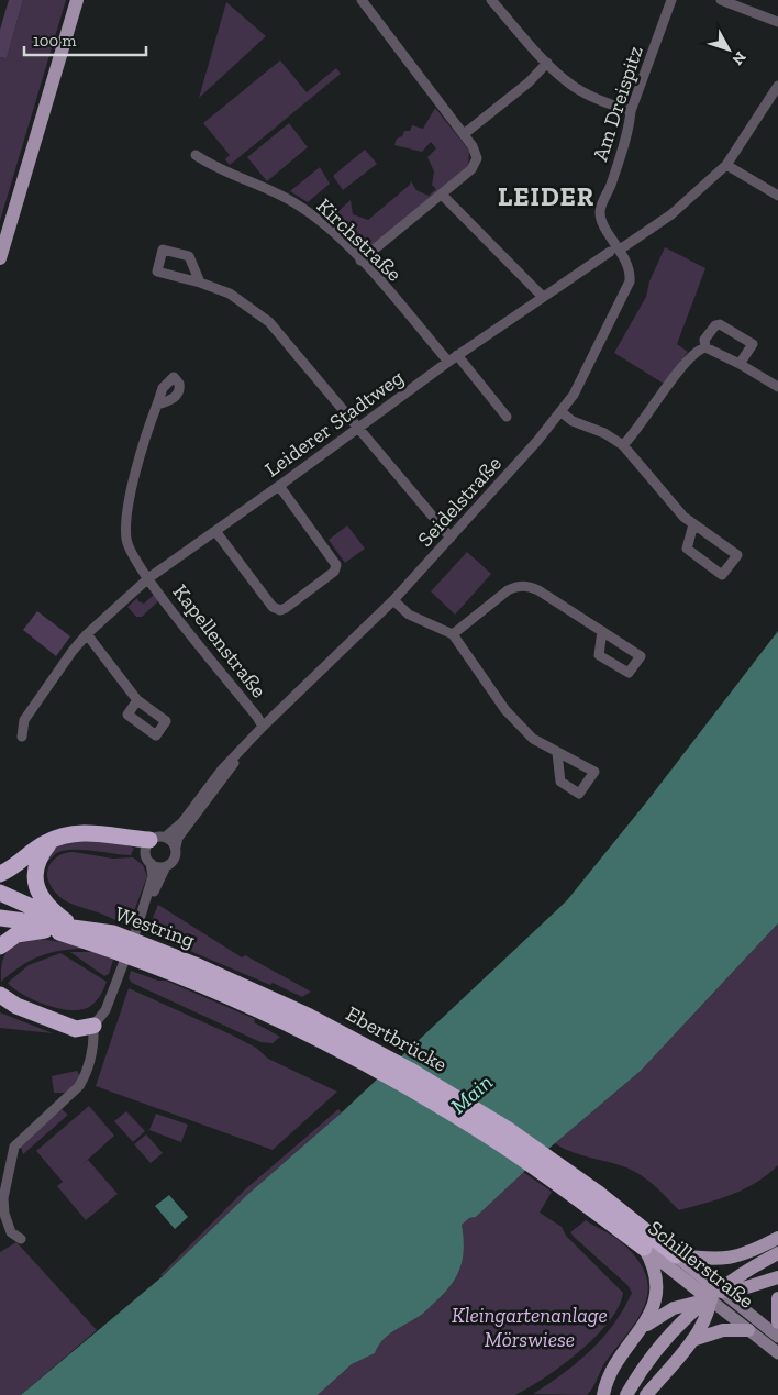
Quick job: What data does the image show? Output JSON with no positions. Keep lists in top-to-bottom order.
{
  "streets": {
    "highway": ["Westring", "Ebertbrücke", "Schillerstraße"],
    "street": [
      "Am Dreispitz",
      "Kirchstraße",
      "Leiderer Stadtweg",
      "Seidelstraße",
      "Kapellenstraße"
    ]
  },
  "crossings": [
    ["Am Dreispitz", "Leiderer Stadtweg"],
    ["Am Dreispitz", "Seidelstraße"],
    ["Kirchstraße", "Leiderer Stadtweg"],
    ["Leiderer Stadtweg", "Seidelstraße"],
    ["Leiderer Stadtweg", "Kapellenstraße"],
    ["Seidelstraße", "Kapellenstraße"],
    ["Westring", "Ebertbrücke"],
    ["Ebertbrücke", "Schillerstraße"]
  ],
  "districts": ["LEIDER"],
  "water": ["Main"],
  "parks": ["Kleingartenanlage Mörswiese"],
  "scale_bar": "100 m",
  "north": "bottom right"
}
